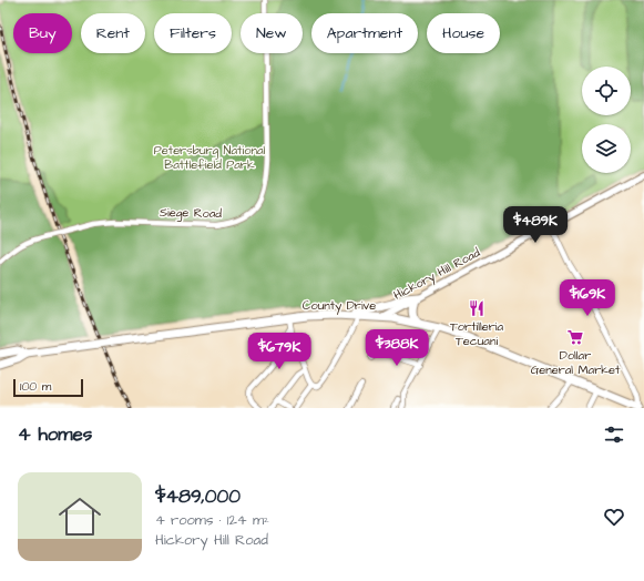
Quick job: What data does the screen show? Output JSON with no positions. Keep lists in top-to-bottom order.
{
  "streets": {
    "highway": ["County Drive"],
    "street": ["Siege Road", "Hickory Hill Road"]
  },
  "crossings": [
    ["Hickory Hill Road", "County Drive"]
  ],
  "parks": ["Petersburg National Battlefield Park"],
  "places": {
    "restaurant": ["Tortilleria Tecuani"],
    "supermarket": ["Dollar General Market"]
  },
  "scale_bar": "100 m",
  "page": {
    "chip": [
      "Buy",
      "Rent",
      "Filters",
      "New",
      "Apartment",
      "House"
    ],
    "price": [
      "$489K",
      "$169K",
      "$388K",
      "$679K"
    ],
    "scale": "100 m",
    "heading": "4 homes",
    "list": [
      {
        "name": "$489,000",
        "note": "4 rooms · 124 m² · Hickory Hill Road"
      }
    ]
  }
}
